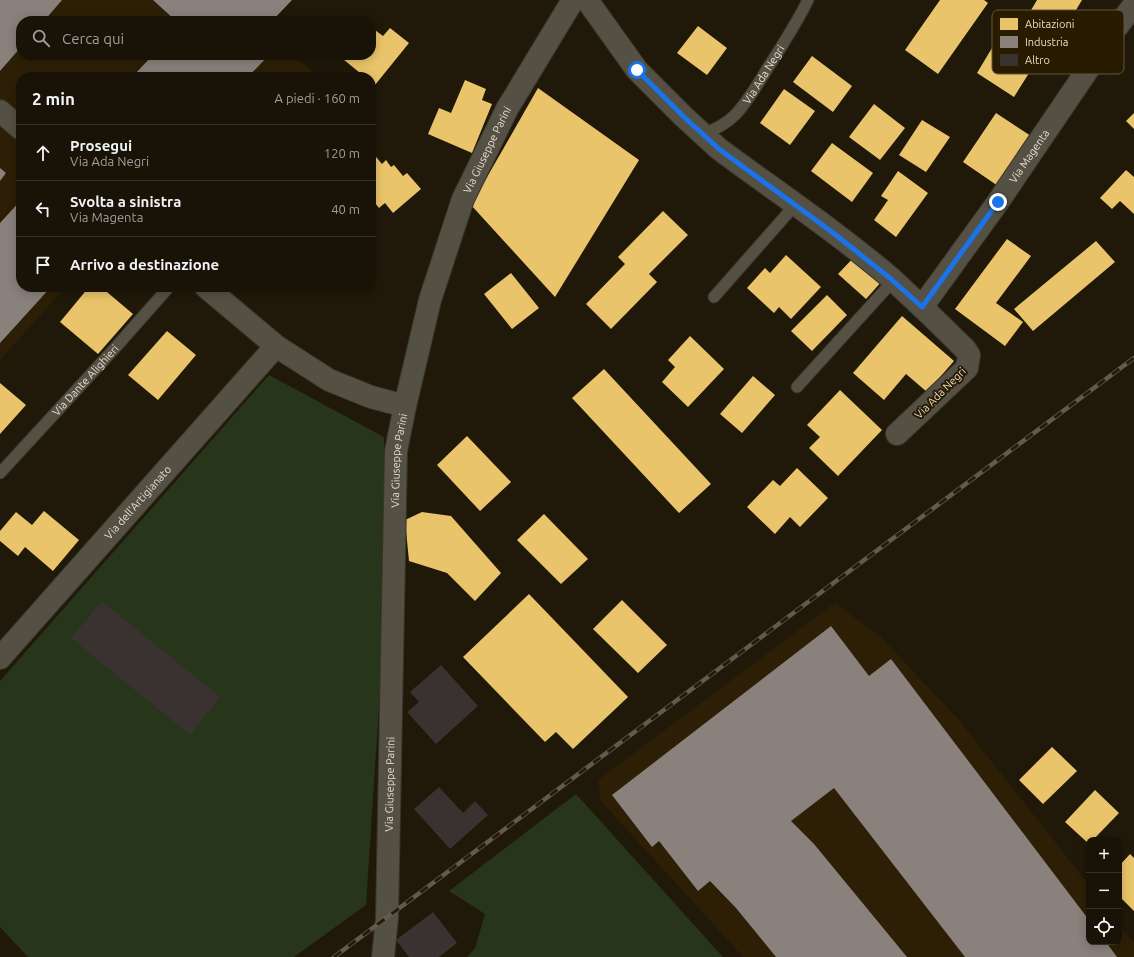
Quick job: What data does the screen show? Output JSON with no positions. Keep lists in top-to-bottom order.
{
  "streets": {
    "street": [
      "Via Ada Negri",
      "Via Giuseppe Parini",
      "Via Magenta",
      "Via dell'Artigianato"
    ],
    "lane": ["Via Dante Alighieri"]
  },
  "crossings": [
    ["Via Ada Negri", "Via Magenta"]
  ],
  "legend": ["Abitazioni", "Industria", "Altro"],
  "page": {
    "search": "Cerca qui",
    "heading": ["2 min", "A piedi · 160 m"],
    "list": [
      ["Prosegui", "Via Ada Negri", "120 m"],
      ["Svolta a sinistra", "Via Magenta", "40 m"],
      "Arrivo a destinazione"
    ],
    "map_buttons": ["+", "−"]
  }
}
